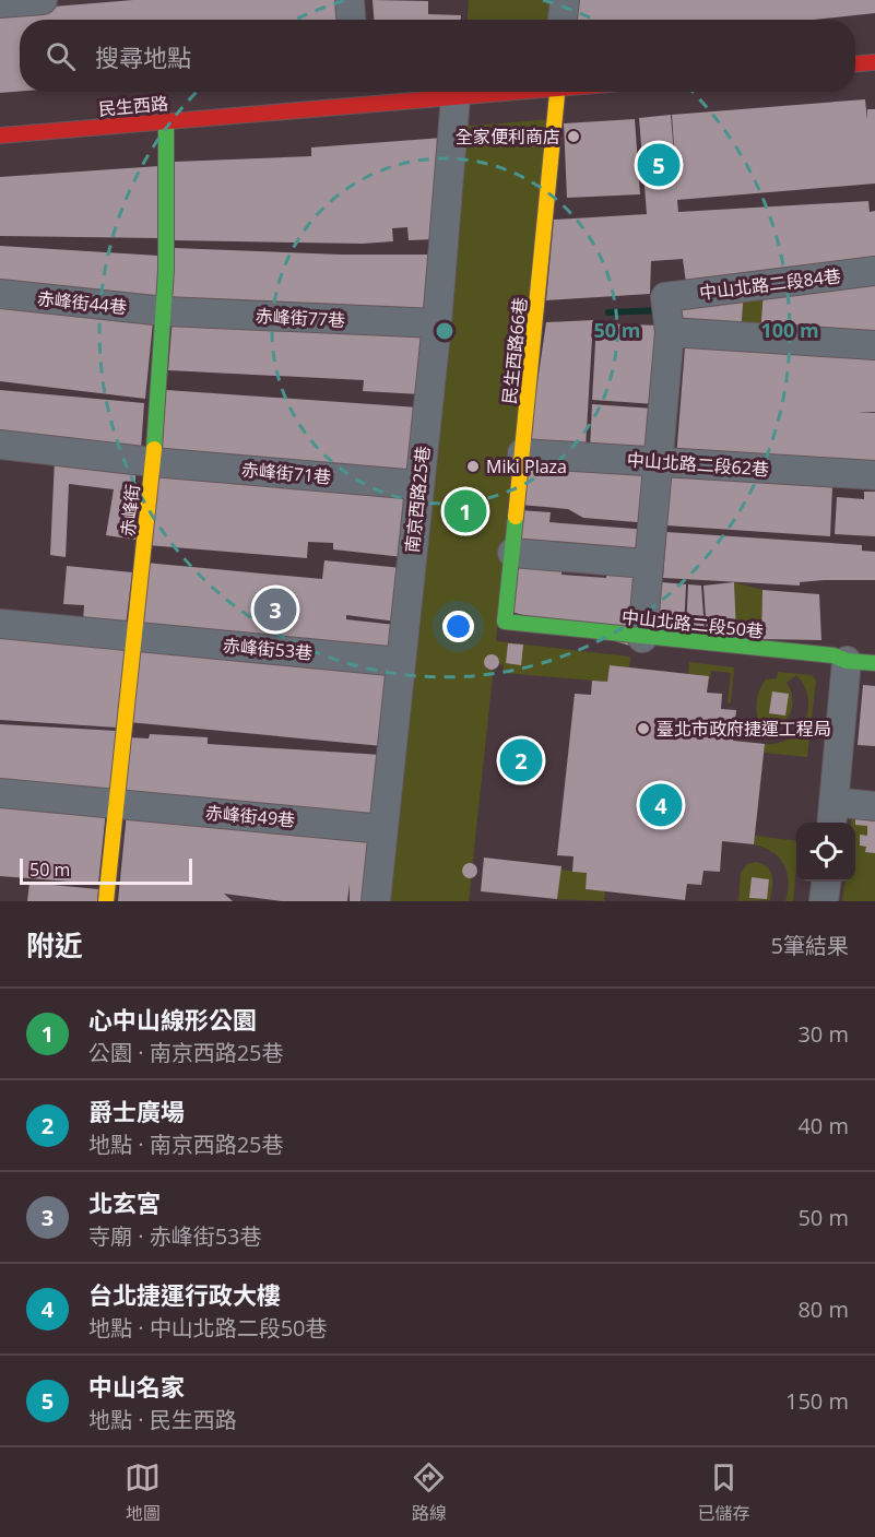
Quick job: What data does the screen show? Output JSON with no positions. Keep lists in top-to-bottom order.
{
  "streets": {
    "street": [
      "民生西路",
      "中山北路二段84巷",
      "赤峰街44巷",
      "赤峰街77巷",
      "民生西路66巷",
      "中山北路二段62巷",
      "赤峰街71巷",
      "南京西路25巷",
      "赤峰街",
      "中山北路二段50巷",
      "赤峰街53巷",
      "赤峰街49巷"
    ]
  },
  "crossings": [
    ["民生西路", "南京西路25巷"],
    ["民生西路", "赤峰街"],
    ["赤峰街44巷", "赤峰街77巷"],
    ["赤峰街44巷", "赤峰街"],
    ["赤峰街77巷", "南京西路25巷"],
    ["赤峰街77巷", "赤峰街"],
    ["民生西路66巷", "中山北路二段62巷"],
    ["民生西路66巷", "中山北路二段50巷"],
    ["赤峰街71巷", "南京西路25巷"],
    ["赤峰街71巷", "赤峰街"],
    ["南京西路25巷", "赤峰街53巷"],
    ["南京西路25巷", "赤峰街49巷"],
    ["赤峰街", "赤峰街53巷"],
    ["赤峰街", "赤峰街49巷"]
  ],
  "places": ["全家便利商店", "Miki Plaza", "臺北市政府捷運工程局"],
  "scale_bar": "50 m",
  "page": {
    "search": "搜尋地點",
    "pins": [
      "5",
      "1",
      "3",
      "2",
      "4"
    ],
    "scale": "50 m",
    "heading": ["附近", "5筆結果"],
    "list": [
      {
        "mark": "1",
        "name": "心中山線形公園",
        "note": "公園 · 南京西路25巷",
        "value": "30 m"
      },
      {
        "mark": "2",
        "name": "爵士廣場",
        "note": "地點 · 南京西路25巷",
        "value": "40 m"
      },
      {
        "mark": "3",
        "name": "北玄宮",
        "note": "寺廟 · 赤峰街53巷",
        "value": "50 m"
      },
      {
        "mark": "4",
        "name": "台北捷運行政大樓",
        "note": "地點 · 中山北路二段50巷",
        "value": "80 m"
      },
      {
        "mark": "5",
        "name": "中山名家",
        "note": "地點 · 民生西路",
        "value": "150 m"
      }
    ],
    "nav": ["地圖", "路線", "已儲存"]
  },
  "rings": ["50 m", "100 m"]
}
